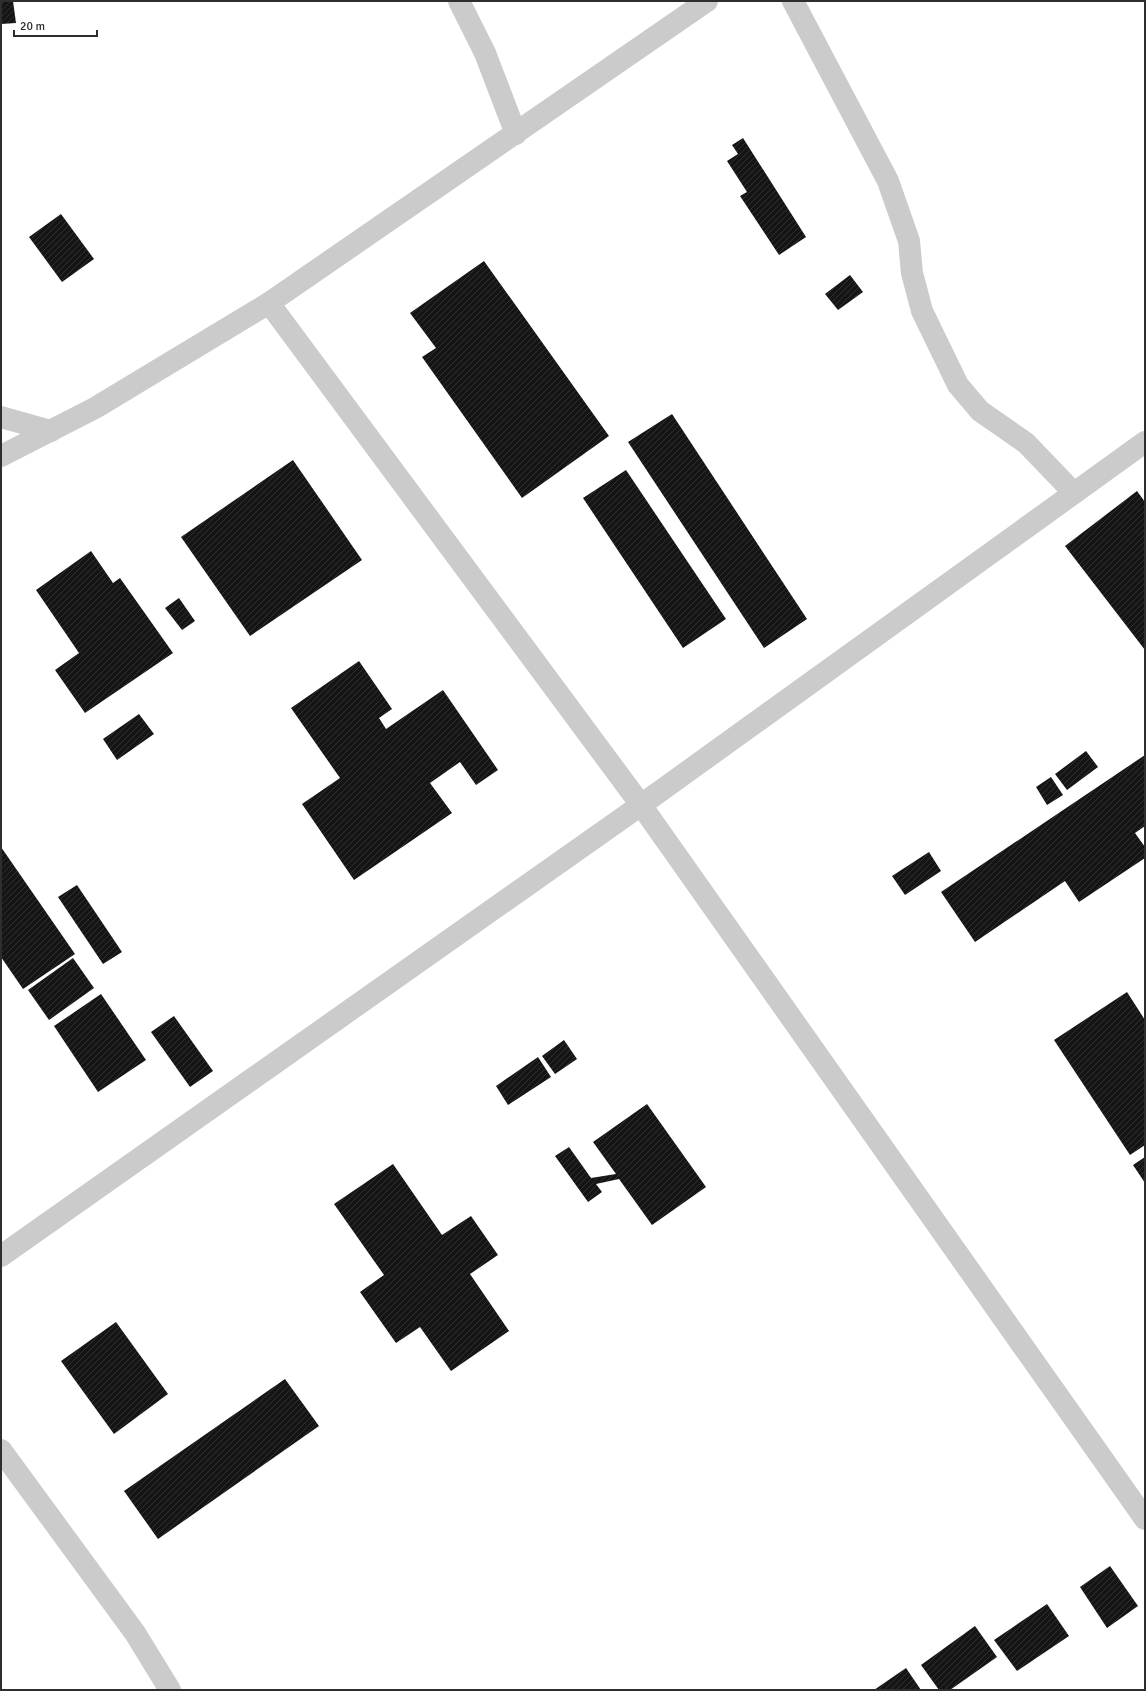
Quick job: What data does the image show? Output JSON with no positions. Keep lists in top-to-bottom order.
{
  "scale_bar": "20 m"
}
